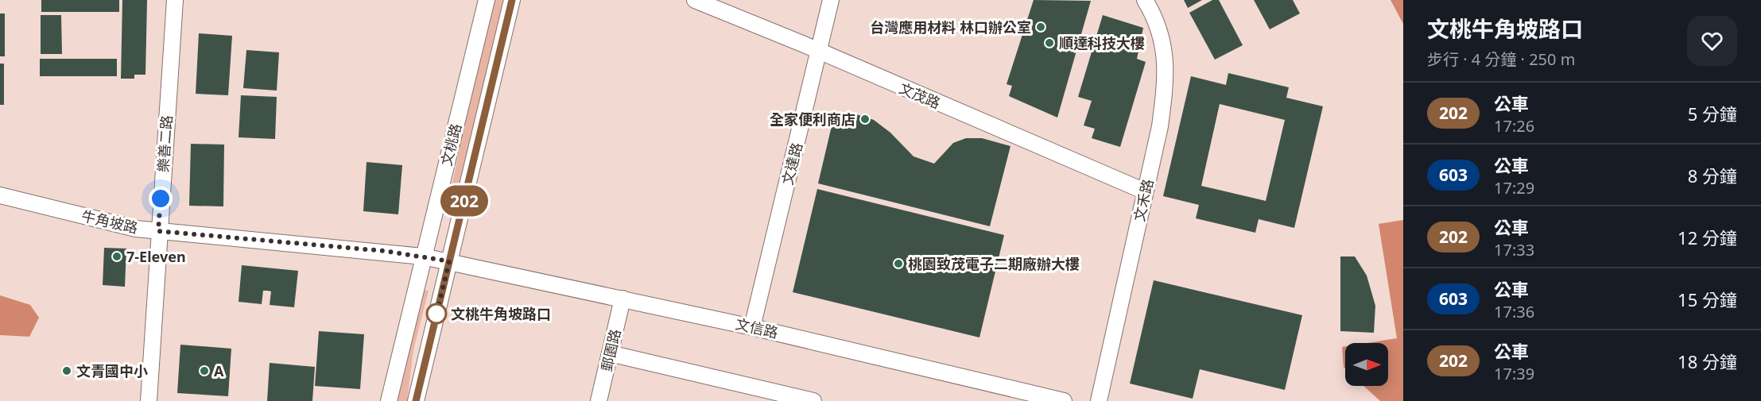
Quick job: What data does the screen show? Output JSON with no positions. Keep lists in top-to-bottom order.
{
  "streets": {
    "street": [
      "文茂路",
      "樂善二路",
      "文桃路",
      "文達路",
      "文禾路",
      "牛角坡路",
      "文信路",
      "郵園路"
    ]
  },
  "crossings": [
    ["文茂路", "文達路"],
    ["文茂路", "文禾路"],
    ["樂善二路", "牛角坡路"],
    ["文桃路", "牛角坡路"],
    ["文桃路", "文信路"],
    ["文達路", "文信路"],
    ["牛角坡路", "文信路"],
    ["文信路", "郵園路"]
  ],
  "places": [
    "台灣應用材料 林口辦公室",
    "順達科技大樓",
    "全家便利商店",
    "7-Eleven",
    "桃園致茂電子二期廠辦大樓",
    "文桃牛角坡路口",
    "文青國中小",
    "A"
  ],
  "lines": ["bus line 202"],
  "north": "right",
  "page": {
    "on_map": "202",
    "heading": ["文桃牛角坡路口", "步行 · 4 分鐘 · 250 m"],
    "list": [
      {
        "mark": "202",
        "name": "公車",
        "note": "17:26",
        "value": "5 分鐘"
      },
      {
        "mark": "603",
        "name": "公車",
        "note": "17:29",
        "value": "8 分鐘"
      },
      {
        "mark": "202",
        "name": "公車",
        "note": "17:33",
        "value": "12 分鐘"
      },
      {
        "mark": "603",
        "name": "公車",
        "note": "17:36",
        "value": "15 分鐘"
      },
      {
        "mark": "202",
        "name": "公車",
        "note": "17:39",
        "value": "18 分鐘"
      }
    ]
  }
}
